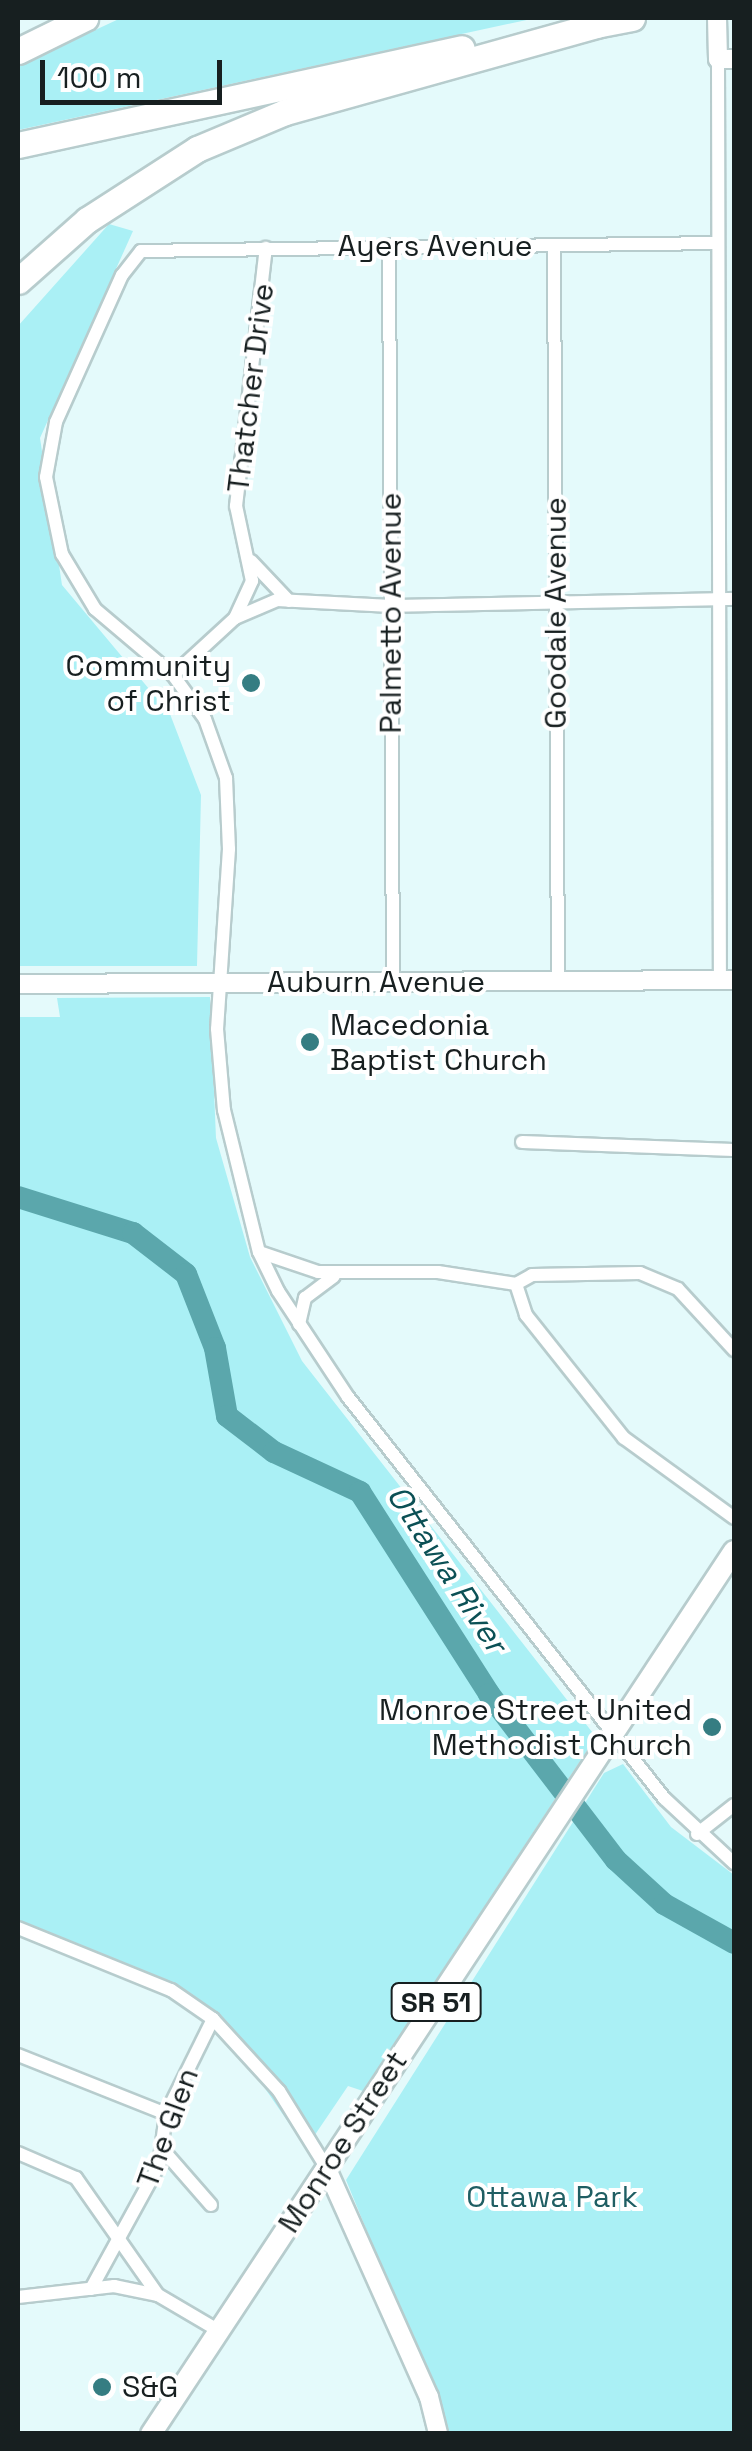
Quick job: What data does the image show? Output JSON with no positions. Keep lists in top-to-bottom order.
{
  "streets": {
    "main road": ["SR 51", "Monroe Street"],
    "street": [
      "Ayers Avenue",
      "Thatcher Drive",
      "Palmetto Avenue",
      "Goodale Avenue",
      "Auburn Avenue",
      "The Glen"
    ]
  },
  "crossings": [
    ["Ayers Avenue", "Thatcher Drive"],
    ["Ayers Avenue", "Palmetto Avenue"],
    ["Ayers Avenue", "Goodale Avenue"],
    ["Palmetto Avenue", "Auburn Avenue"],
    ["Goodale Avenue", "Auburn Avenue"]
  ],
  "water": ["Ottawa River"],
  "parks": ["Ottawa Park"],
  "places": [
    "Community of Christ",
    "Macedonia Baptist Church",
    "Monroe Street United Methodist Church",
    "S&G"
  ],
  "scale_bar": "100 m"
}
